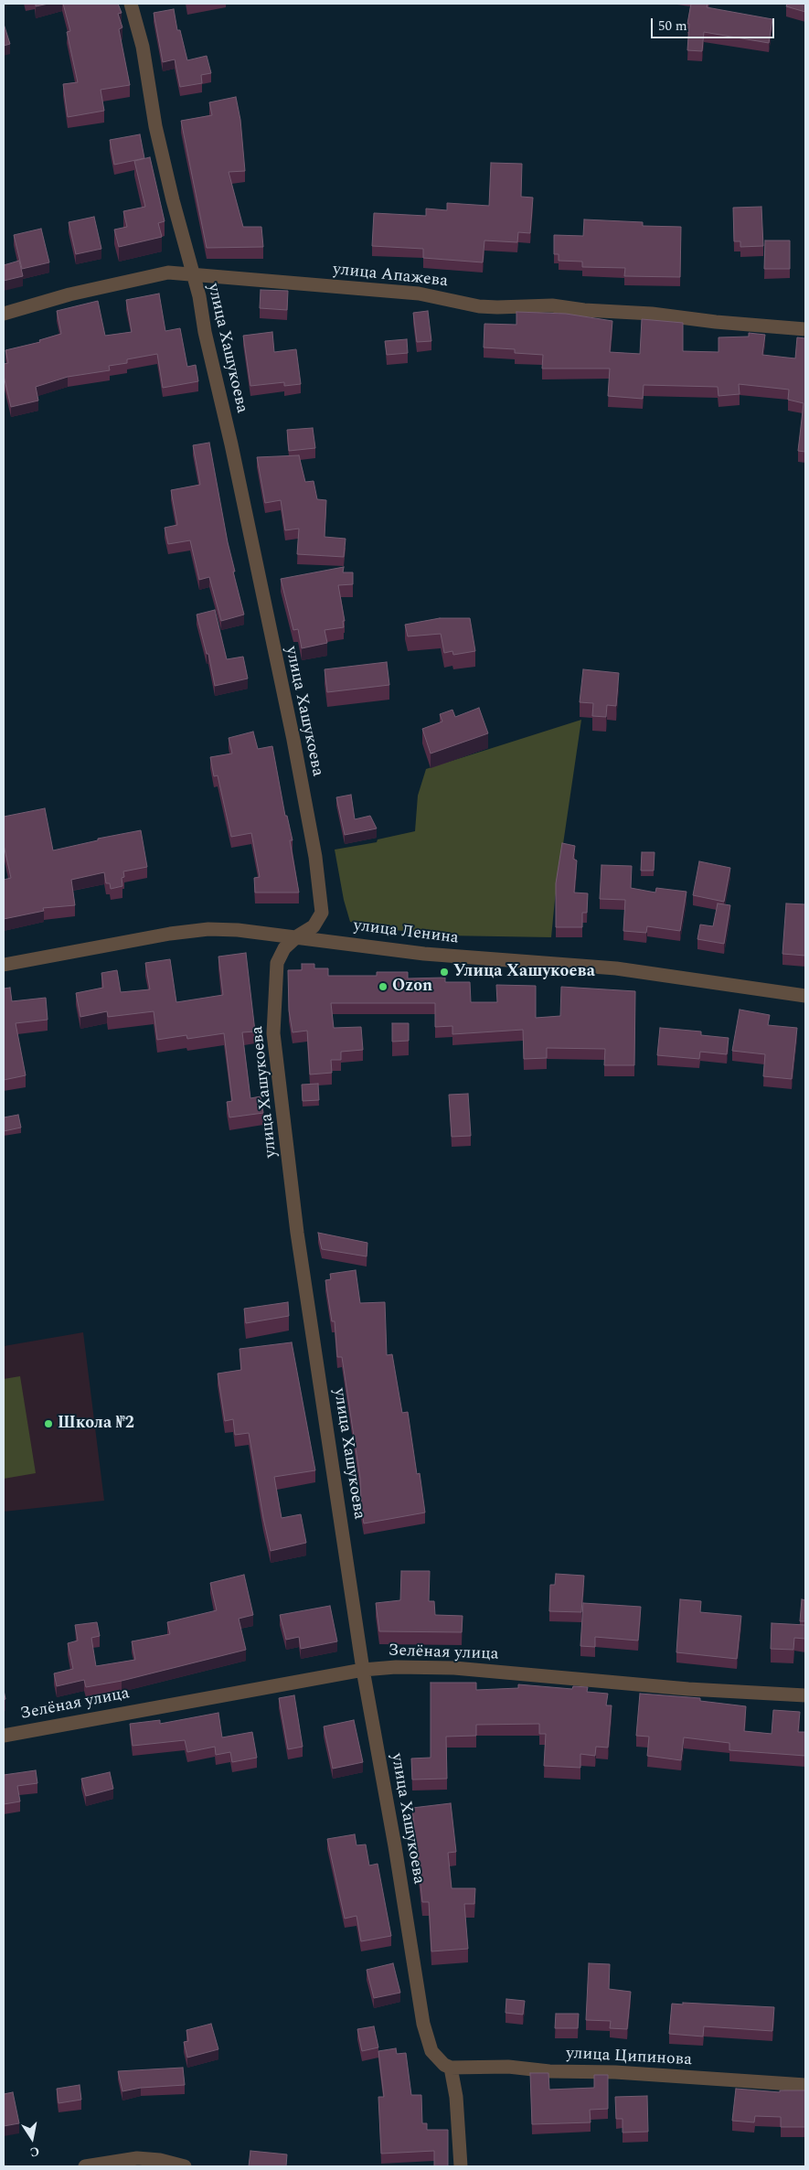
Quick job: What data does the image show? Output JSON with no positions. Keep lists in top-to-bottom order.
{
  "streets": {
    "street": [
      "улица Апажева",
      "улица Хашукоева",
      "улица Ленина",
      "Зелёная улица",
      "улица Ципинова"
    ]
  },
  "crossings": [
    ["улица Апажева", "улица Хашукоева"],
    ["улица Хашукоева", "улица Ленина"],
    ["улица Хашукоева", "Зелёная улица"],
    ["улица Хашукоева", "улица Ципинова"]
  ],
  "places": ["Улица Хашукоева", "Ozon", "Школа №2"],
  "scale_bar": "50 m",
  "north": "bottom"
}
